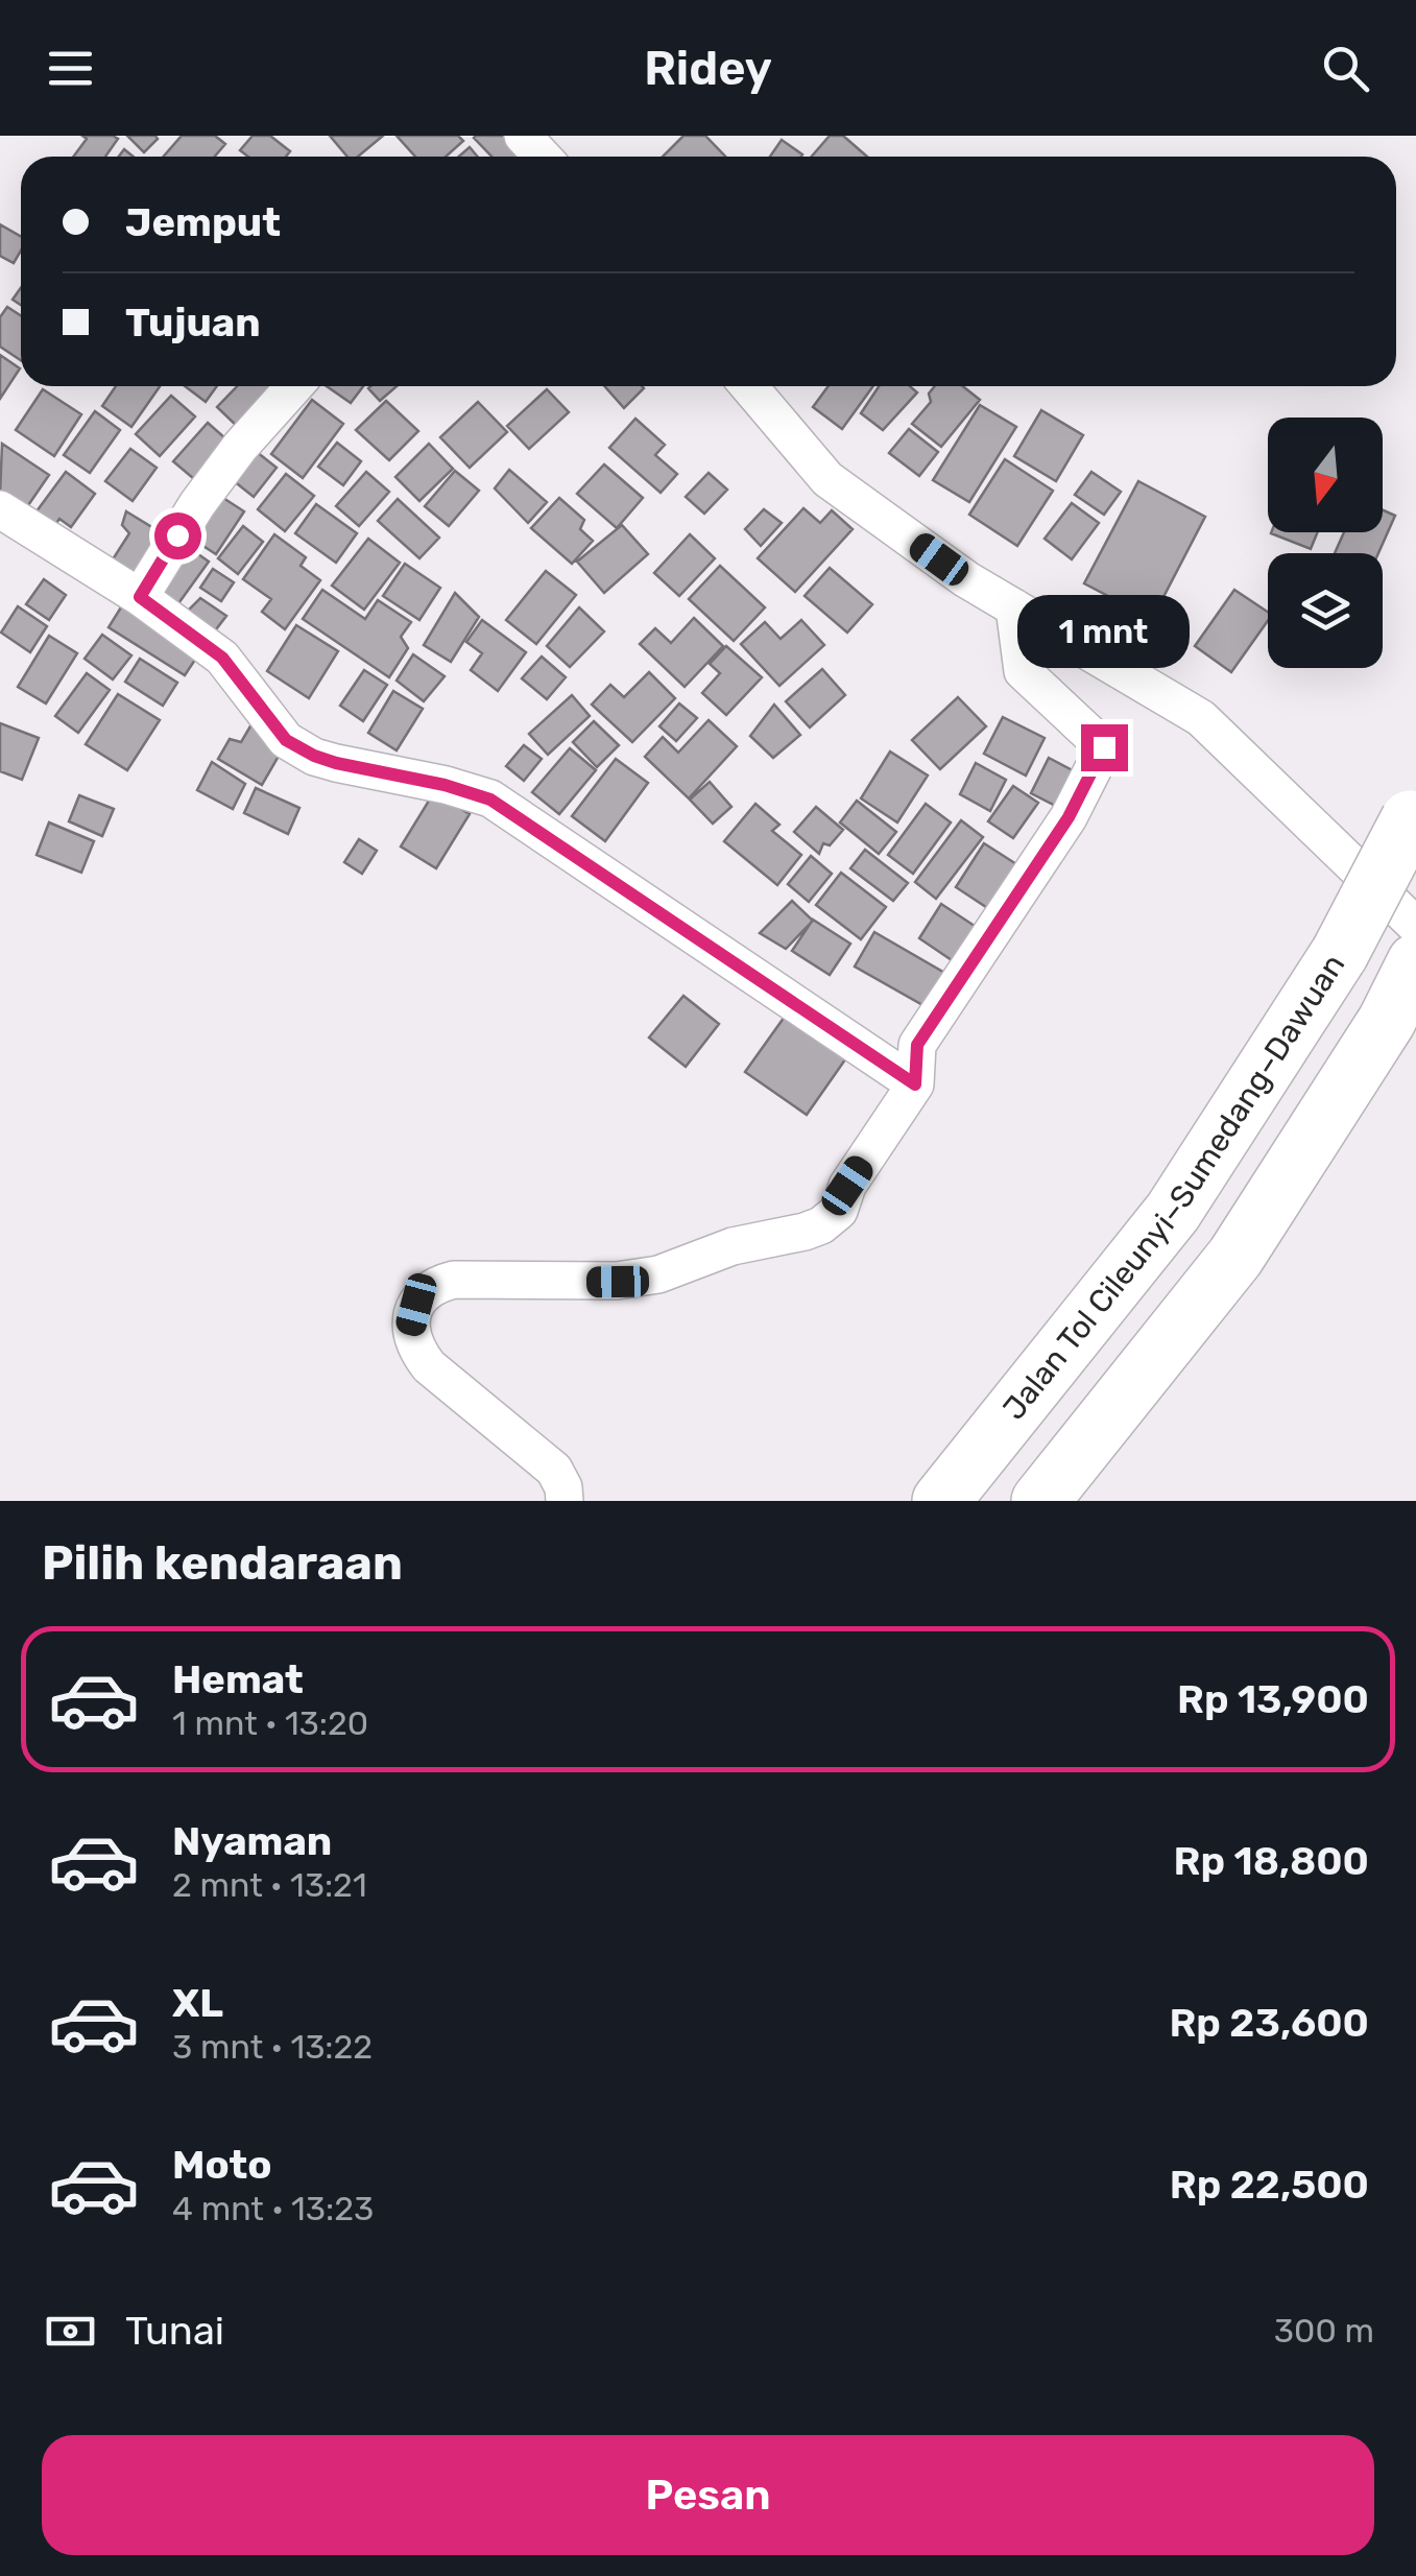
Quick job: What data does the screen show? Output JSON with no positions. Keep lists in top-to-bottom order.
{
  "streets": {
    "highway": ["Jalan Tol Cileunyi–Sumedang–Dawuan"]
  },
  "north": "bottom",
  "page": {
    "header": "Ridey",
    "banner": ["Jemput", "Tujuan"],
    "bubble": "1 mnt",
    "heading": "Pilih kendaraan",
    "list": [
      {
        "name": "Hemat",
        "note": "1 mnt · 13:20",
        "value": "Rp 13,900"
      },
      {
        "name": "Nyaman",
        "note": "2 mnt · 13:21",
        "value": "Rp 18,800"
      },
      {
        "name": "XL",
        "note": "3 mnt · 13:22",
        "value": "Rp 23,600"
      },
      {
        "name": "Moto",
        "note": "4 mnt · 13:23",
        "value": "Rp 22,500"
      }
    ],
    "pay": ["Tunai", "300 m"],
    "buttons": "Pesan"
  }
}
